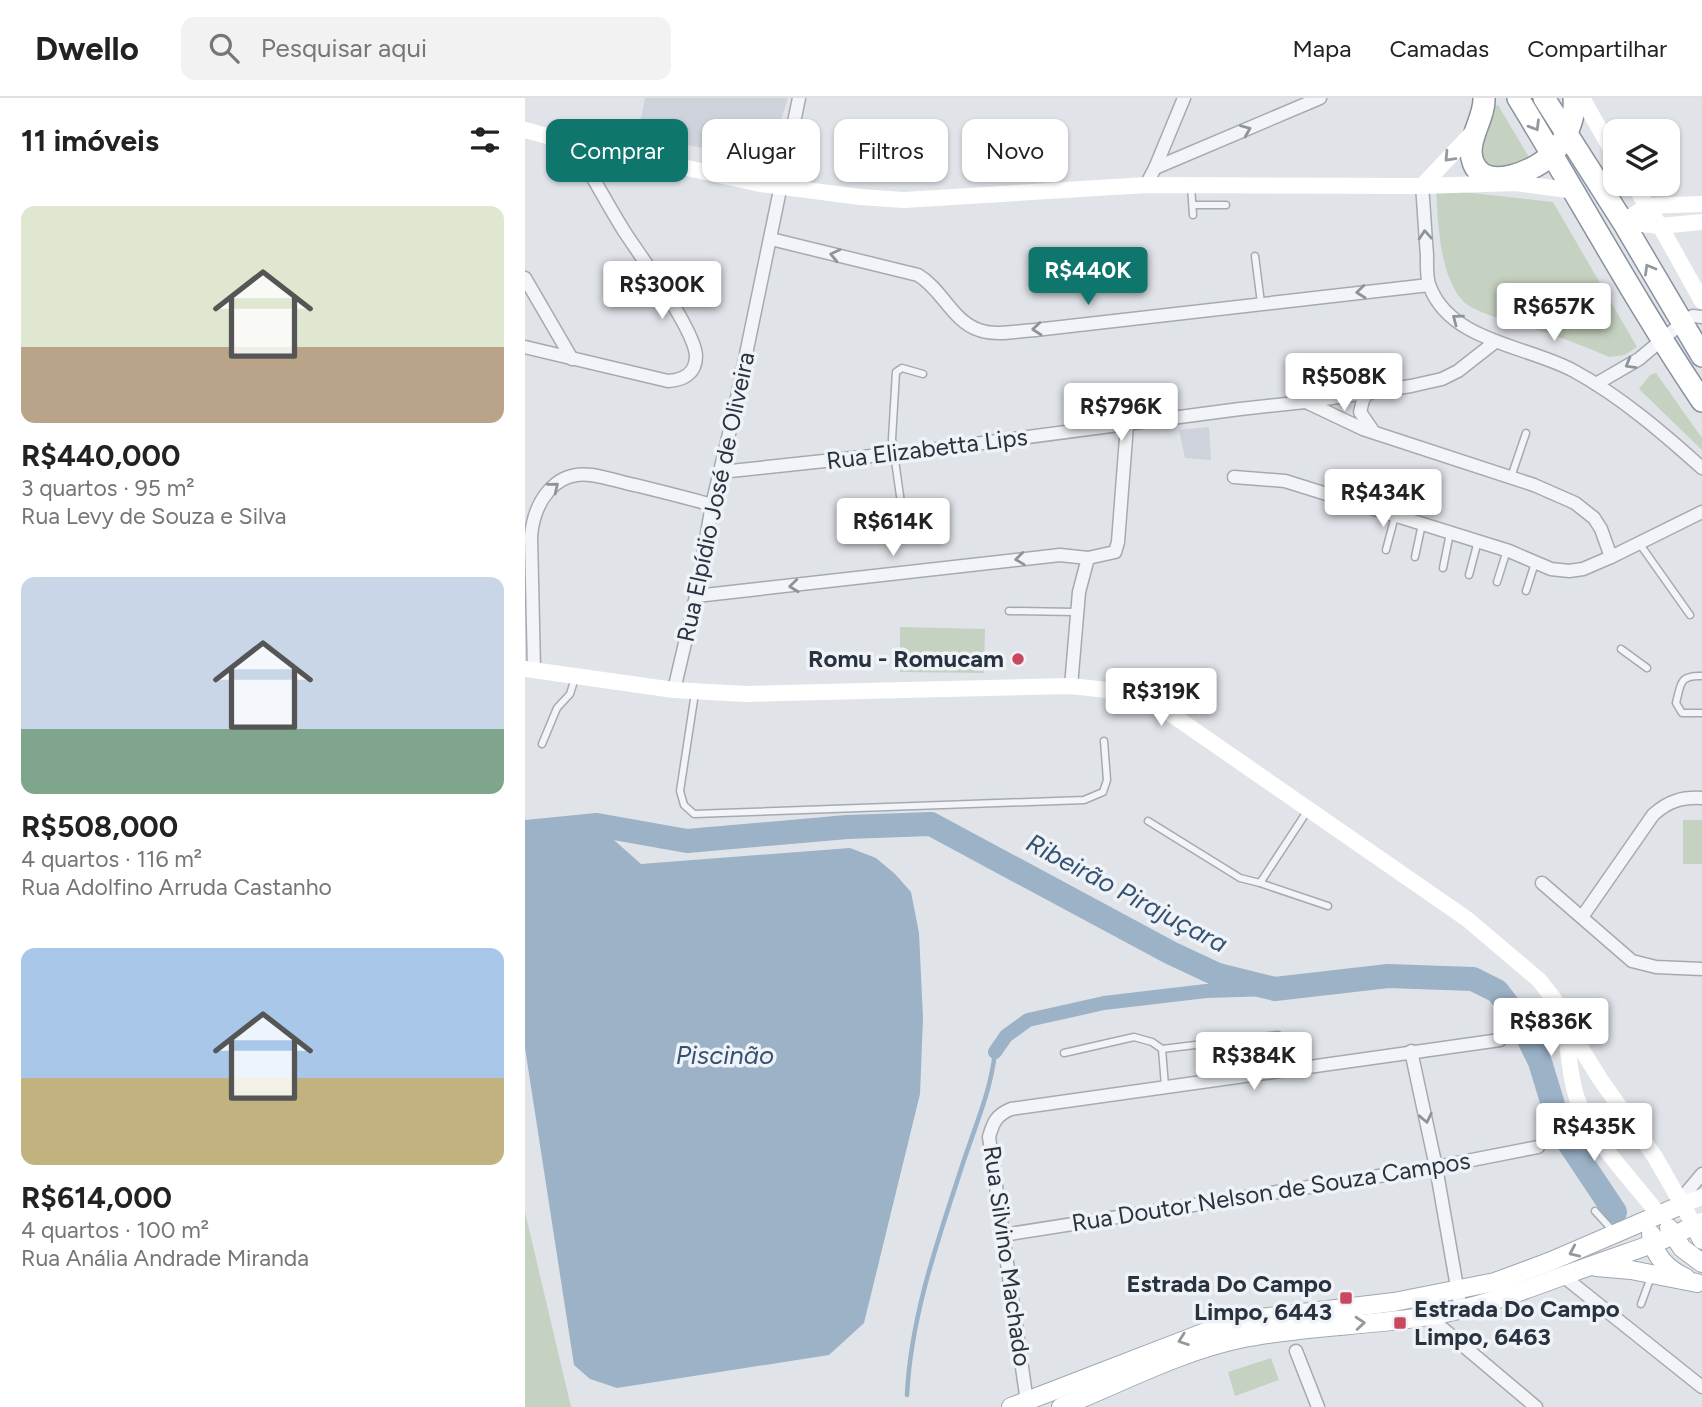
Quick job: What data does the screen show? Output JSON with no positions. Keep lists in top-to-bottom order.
{
  "streets": {
    "street": [
      "Rua Elizabetta Lips",
      "Rua Elpídio José de Oliveira",
      "Rua Doutor Nelson de Souza Campos",
      "Rua Silvino Machado"
    ]
  },
  "crossings": [
    ["Rua Elizabetta Lips", "Rua Elpídio José de Oliveira"],
    ["Rua Doutor Nelson de Souza Campos", "Rua Silvino Machado"]
  ],
  "water": ["Ribeirão Pirajuçara", "Piscinão"],
  "places": {
    "other": ["Romu - Romucam"],
    "transit": ["Estrada Do Campo Limpo, 6443", "Estrada Do Campo Limpo, 6463"]
  },
  "page": {
    "header": "Dwello",
    "search": "Pesquisar aqui",
    "nav": ["Mapa", "Camadas", "Compartilhar"],
    "heading": "11 imóveis",
    "chip": [
      "Comprar",
      "Alugar",
      "Filtros",
      "Novo"
    ],
    "list": [
      {
        "name": "R$440,000",
        "note": "3 quartos · 95 m² · Rua Levy de Souza e Silva"
      },
      {
        "name": "R$508,000",
        "note": "4 quartos · 116 m² · Rua Adolfino Arruda Castanho"
      },
      {
        "name": "R$614,000",
        "note": "4 quartos · 100 m² · Rua Anália Andrade Miranda"
      }
    ],
    "price": [
      "R$440K",
      "R$300K",
      "R$657K",
      "R$508K",
      "R$796K",
      "R$434K",
      "R$614K",
      "R$319K",
      "R$836K",
      "R$384K",
      "R$435K"
    ]
  }
}
